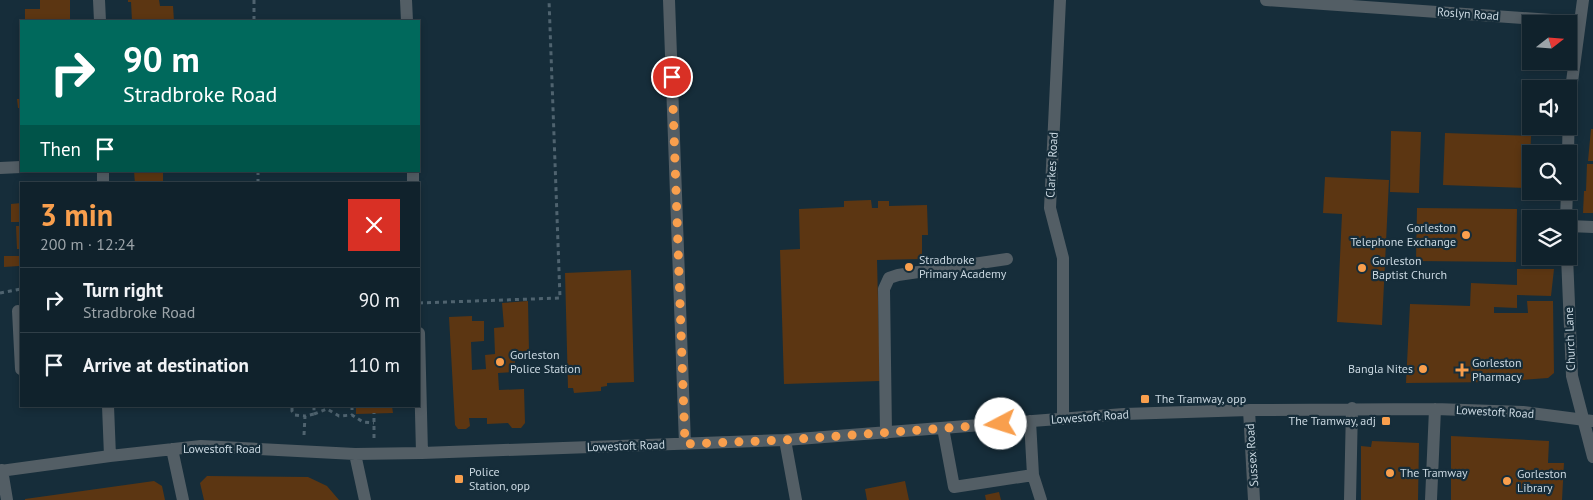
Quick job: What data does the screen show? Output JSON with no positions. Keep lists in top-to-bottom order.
{
  "streets": {
    "street": [
      "Roslyn Road",
      "Clarkes Road",
      "Church Lane",
      "Lowestoft Road",
      "Sussex Road"
    ]
  },
  "crossings": [
    ["Clarkes Road", "Lowestoft Road"],
    ["Church Lane", "Lowestoft Road"],
    ["Lowestoft Road", "Sussex Road"]
  ],
  "places": {
    "other": [
      "Gorleston Telephone Exchange",
      "Stradbroke Primary Academy",
      "Gorleston Baptist Church",
      "Gorleston Police Station",
      "Bangla Nites",
      "The Tramway",
      "Gorleston Library"
    ],
    "health": ["Gorleston Pharmacy"],
    "transit": ["The Tramway, opp", "The Tramway, adj", "Police Station, opp"]
  },
  "north": "right",
  "page": {
    "turn": ["90 m", "Stradbroke Road"],
    "then": "Then",
    "heading": ["3 min", "200 m · 12:24"],
    "list": [
      {
        "name": "Turn right",
        "note": "Stradbroke Road",
        "value": "90 m"
      },
      {
        "name": "Arrive at destination",
        "value": "110 m"
      }
    ]
  }
}
